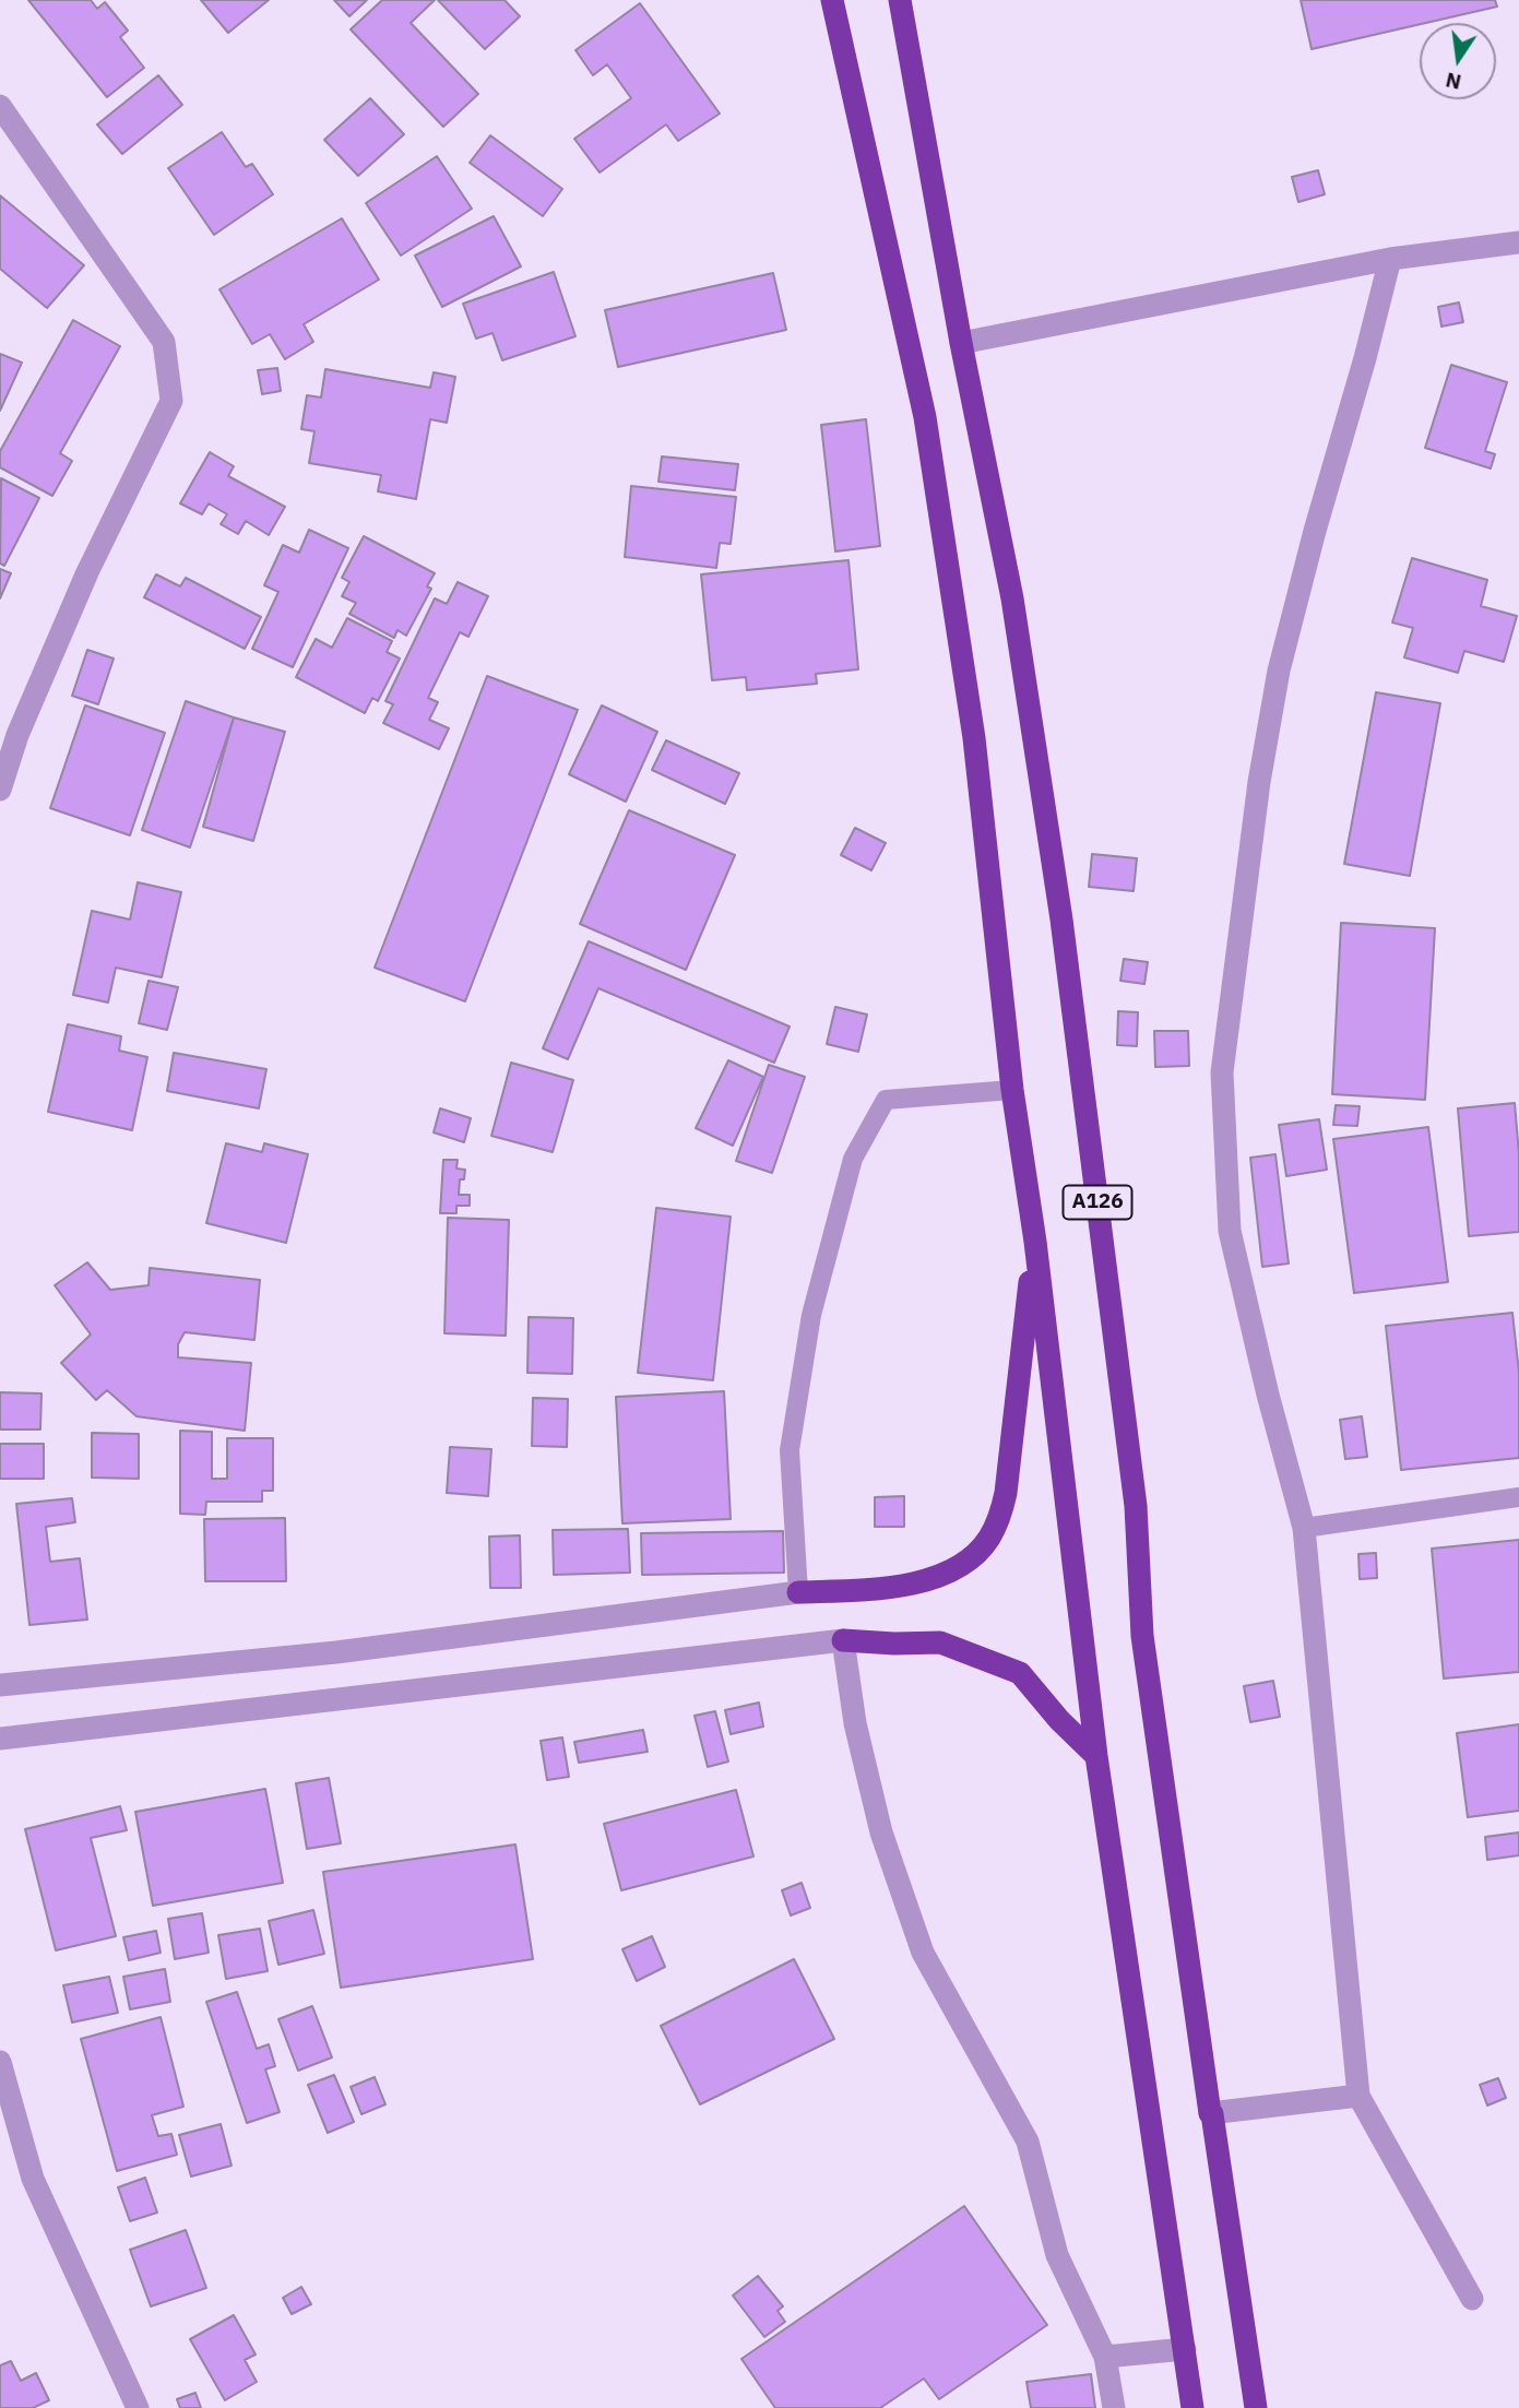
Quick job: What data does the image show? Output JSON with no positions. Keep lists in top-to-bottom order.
{
  "streets": {
    "highway": ["A126"]
  },
  "north": "bottom"
}
